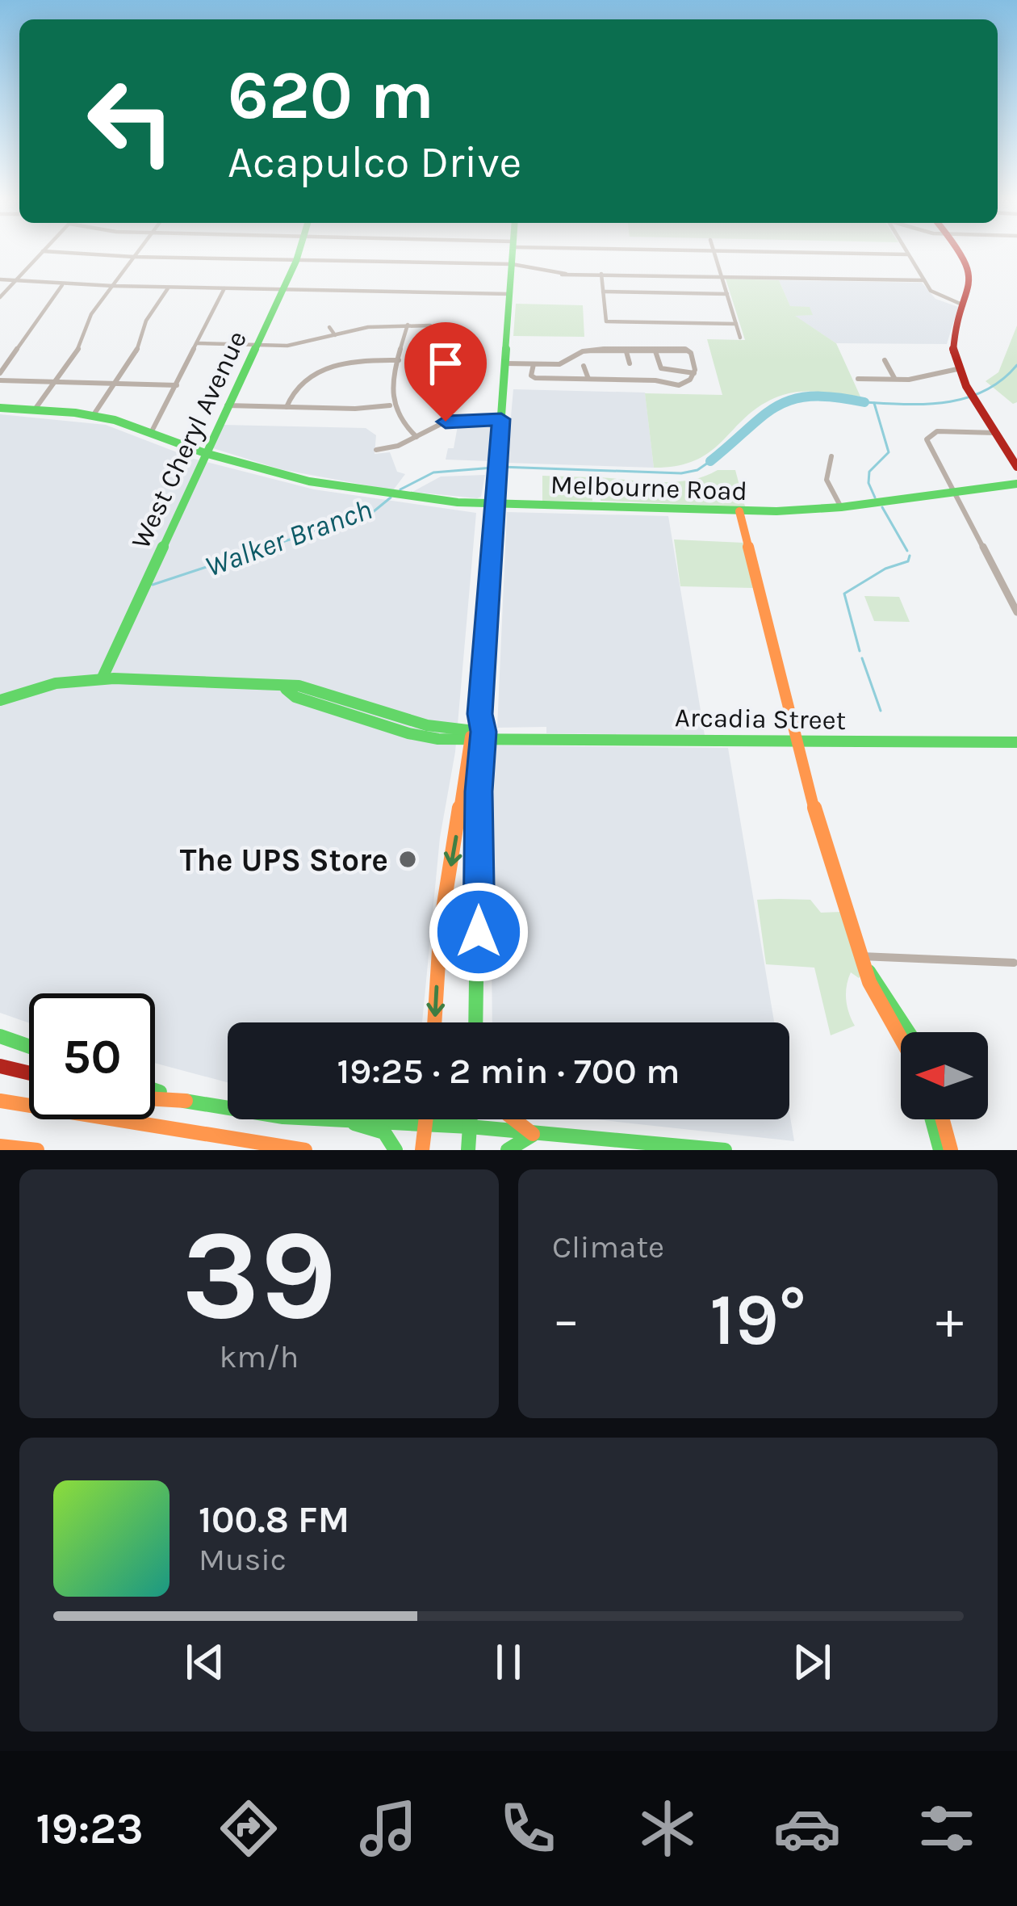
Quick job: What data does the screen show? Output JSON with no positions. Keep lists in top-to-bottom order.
{
  "streets": {
    "main road": ["West Cheryl Avenue", "Melbourne Road", "Arcadia Street"]
  },
  "crossings": [
    ["West Cheryl Avenue", "Melbourne Road"],
    ["West Cheryl Avenue", "Arcadia Street"]
  ],
  "water": ["Walker Branch"],
  "places": ["The UPS Store"],
  "north": "left",
  "page": {
    "turn": ["620 m", "Acapulco Drive"],
    "limit": "50",
    "trip": "19:25 · 2 min · 700 m",
    "tile": [
      ["39", "km/h"],
      "Climate"
    ],
    "heat": ["−", "19°", "+"],
    "song": ["100.8 FM", "Music"],
    "tabs": "19:23"
  }
}
